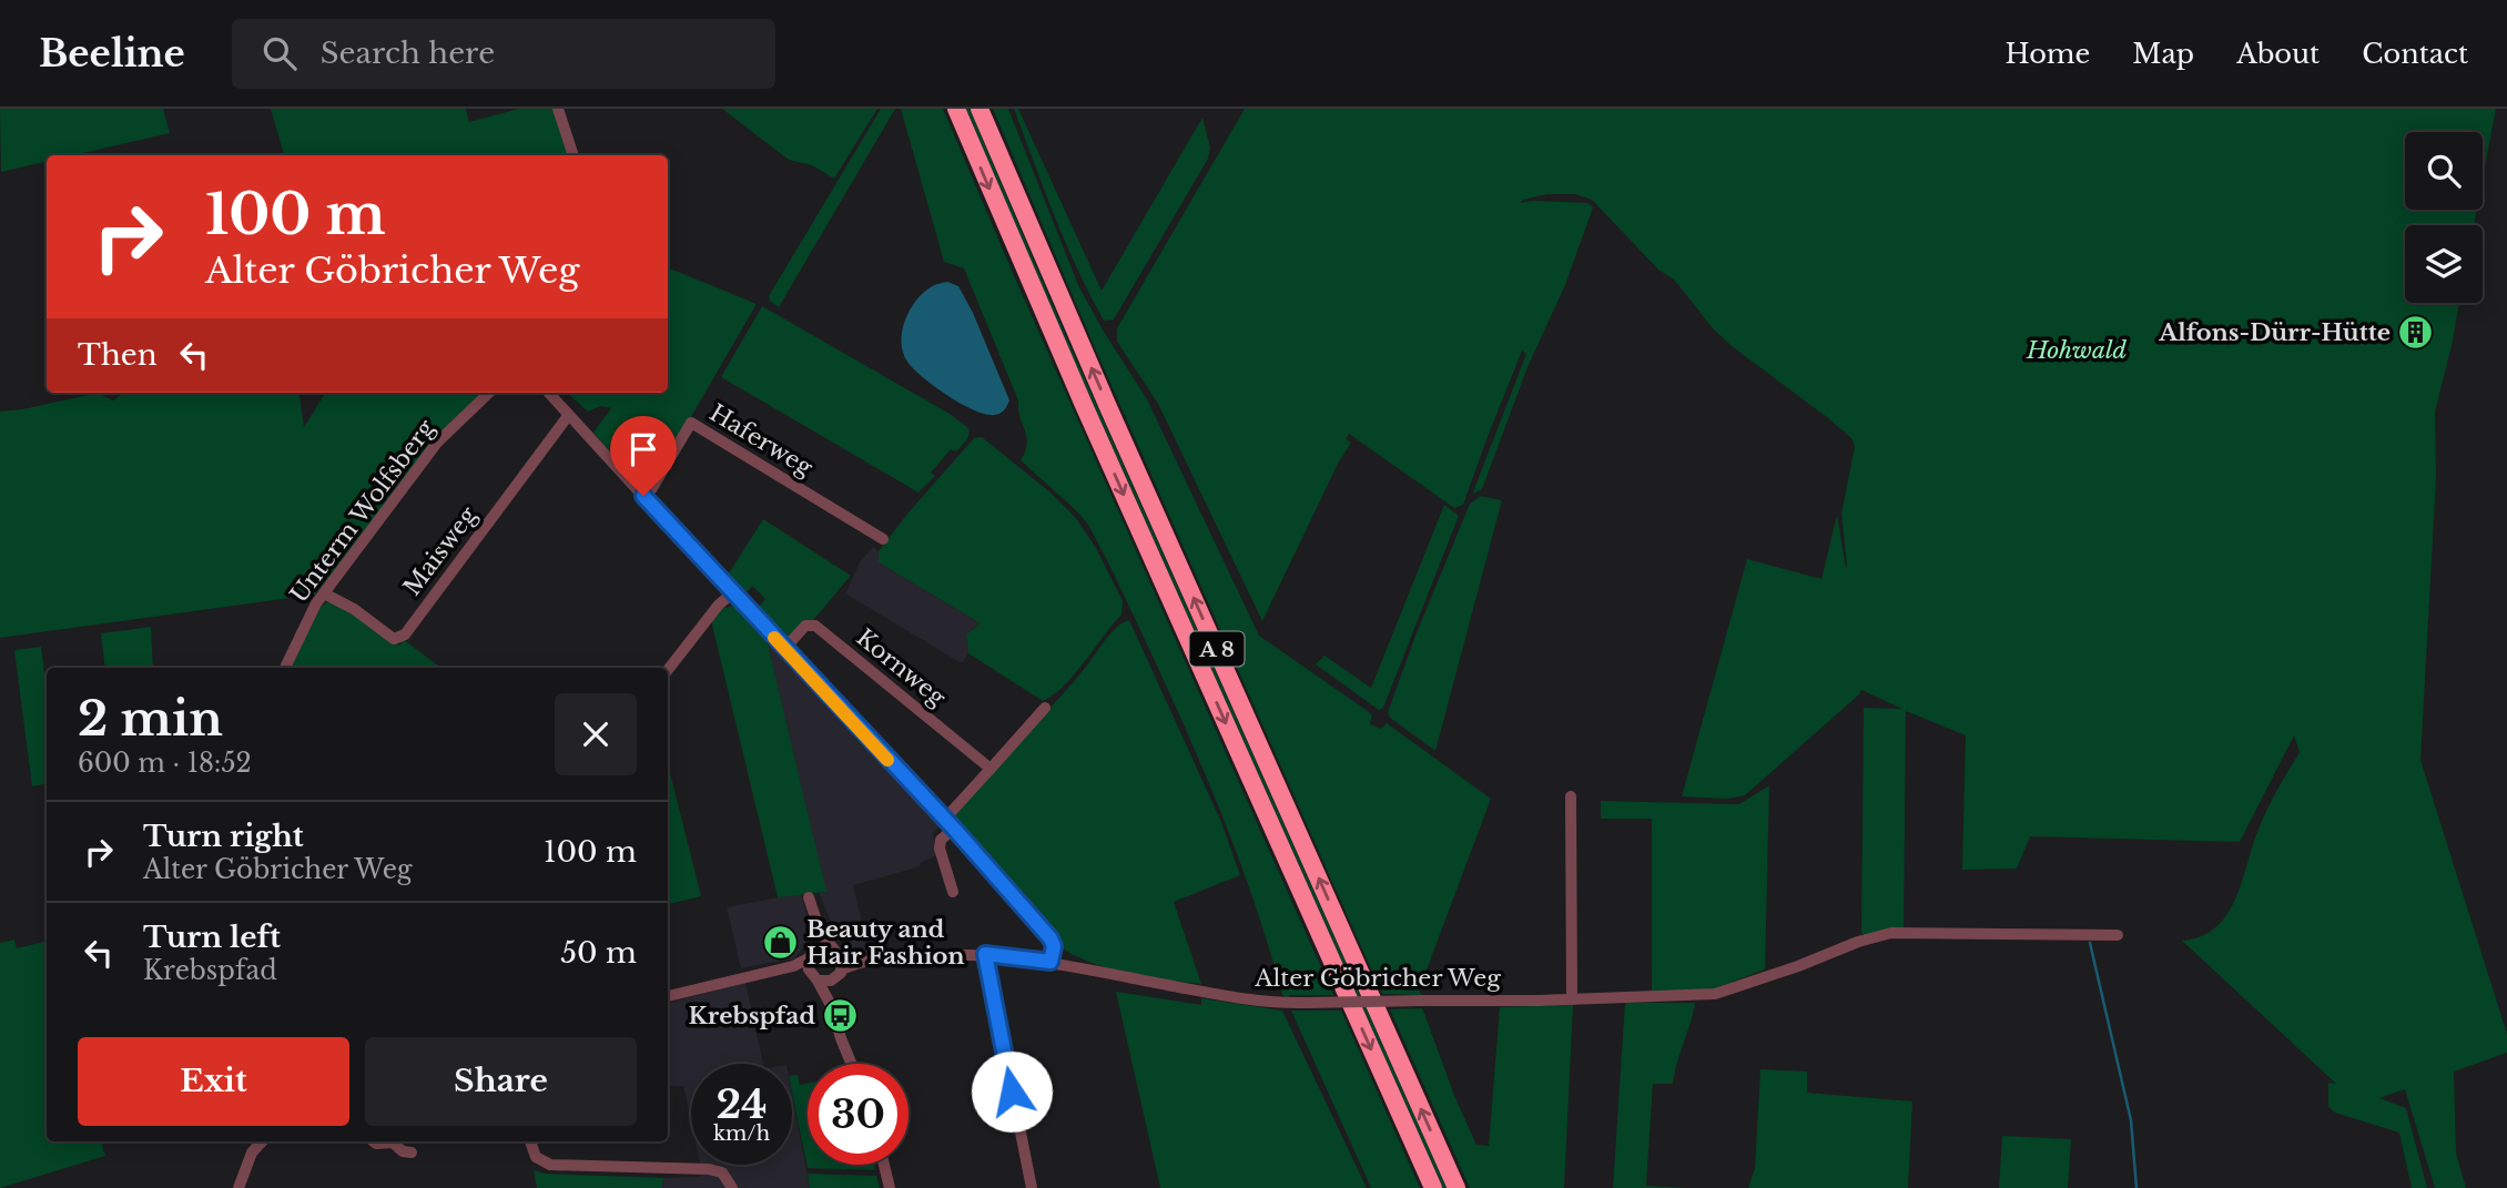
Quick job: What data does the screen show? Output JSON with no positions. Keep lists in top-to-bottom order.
{
  "streets": {
    "highway": ["A 8"],
    "street": [
      "Haferweg",
      "Unterm Wolfsberg",
      "Maisweg",
      "Kornweg",
      "Alter Göbricher Weg"
    ]
  },
  "crossings": [
    ["Unterm Wolfsberg", "Maisweg"]
  ],
  "parks": ["Hohwald"],
  "places": {
    "building": ["Alfons-Dürr-Hütte"],
    "shop": ["Beauty and Hair Fashion"],
    "bus stop": ["Krebspfad"]
  },
  "page": {
    "header": "Beeline",
    "search": "Search here",
    "nav": [
      "Home",
      "Map",
      "About",
      "Contact"
    ],
    "turn": ["100 m", "Alter Göbricher Weg"],
    "then": "Then",
    "heading": ["2 min", "600 m · 18:52"],
    "list": [
      {
        "name": "Turn right",
        "note": "Alter Göbricher Weg",
        "value": "100 m"
      },
      {
        "name": "Turn left",
        "note": "Krebspfad",
        "value": "50 m"
      }
    ],
    "buttons": ["Exit", "Share"],
    "speed": "24 km/h",
    "limit": "30"
  }
}
